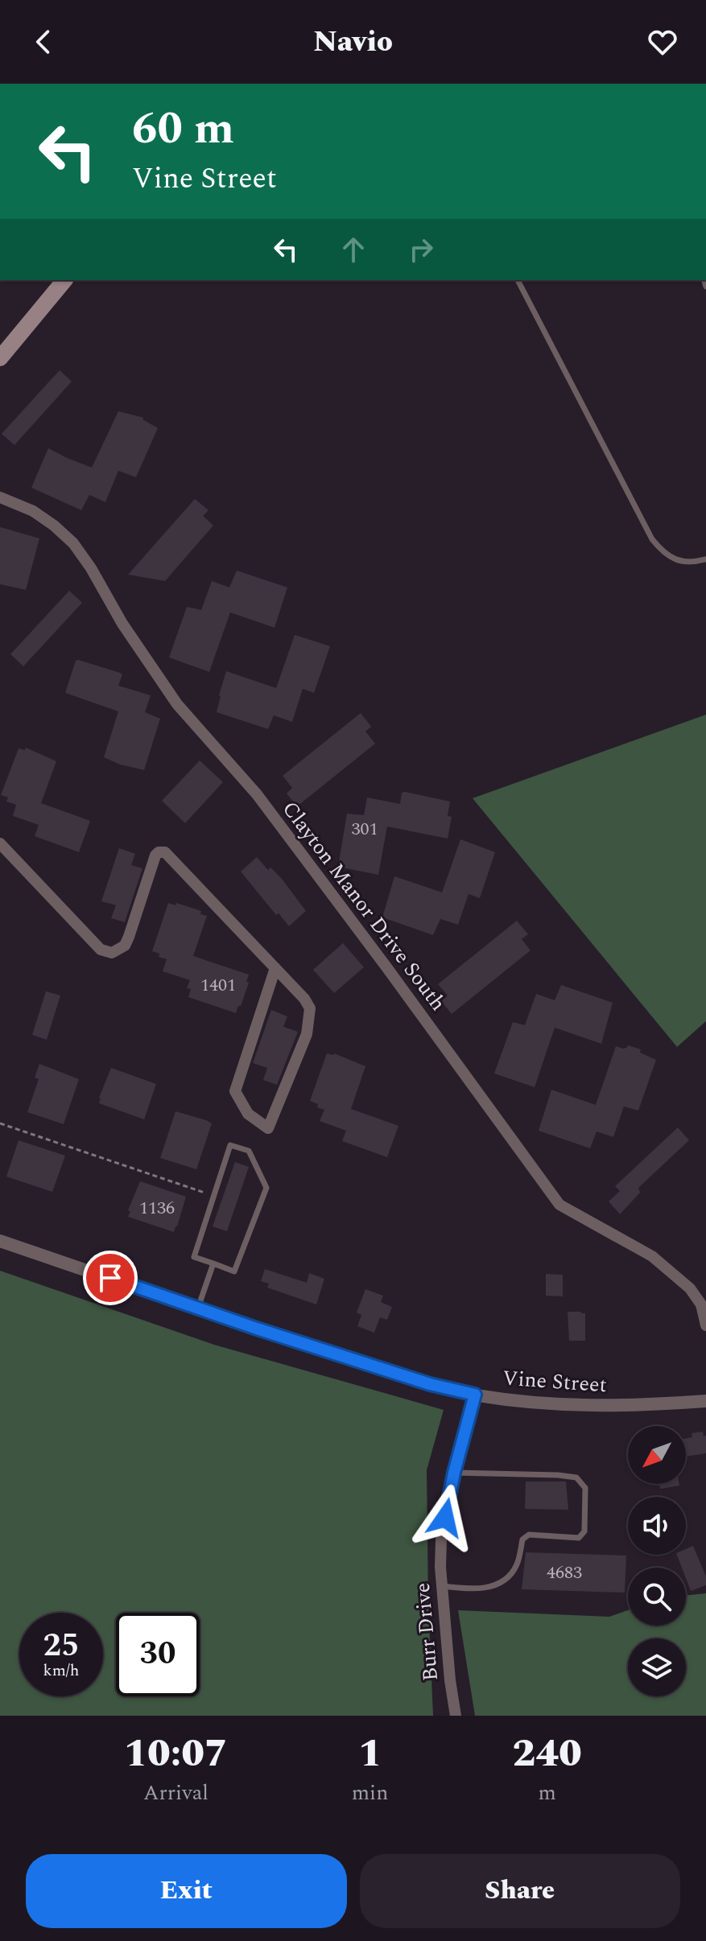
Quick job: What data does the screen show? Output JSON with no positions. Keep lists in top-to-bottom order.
{
  "streets": {
    "street": ["Clayton Manor Drive South", "Vine Street", "Burr Drive"]
  },
  "crossings": [
    ["Vine Street", "Burr Drive"]
  ],
  "house_numbers": [
    "301",
    "1401",
    "1136",
    "4683"
  ],
  "north": "bottom left",
  "page": {
    "header": "Navio",
    "turn": ["60 m", "Vine Street"],
    "speed": "25 km/h",
    "limit": "30",
    "eta": [
      "10:07",
      "Arrival",
      "1",
      "min",
      "240",
      "m"
    ],
    "buttons": ["Exit", "Share"]
  }
}
